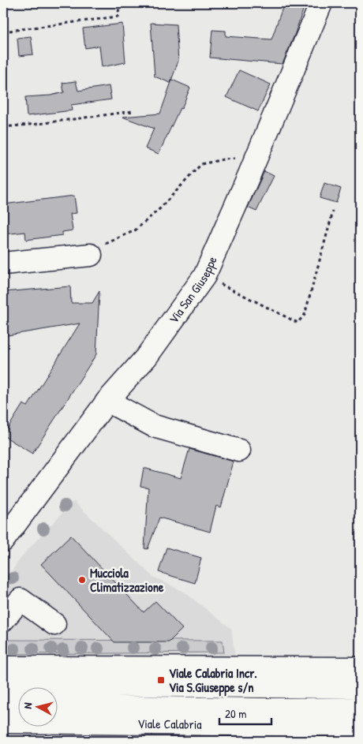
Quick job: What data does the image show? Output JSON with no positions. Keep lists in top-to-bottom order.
{
  "streets": {
    "street": ["Via San Giuseppe", "Viale Calabria"]
  },
  "places": {
    "other": ["Mucciola Climatizzazione"],
    "transit": ["Viale Calabria Incr. Via S.Giuseppe s/n"]
  },
  "scale_bar": "20 m",
  "north": "left"
}
